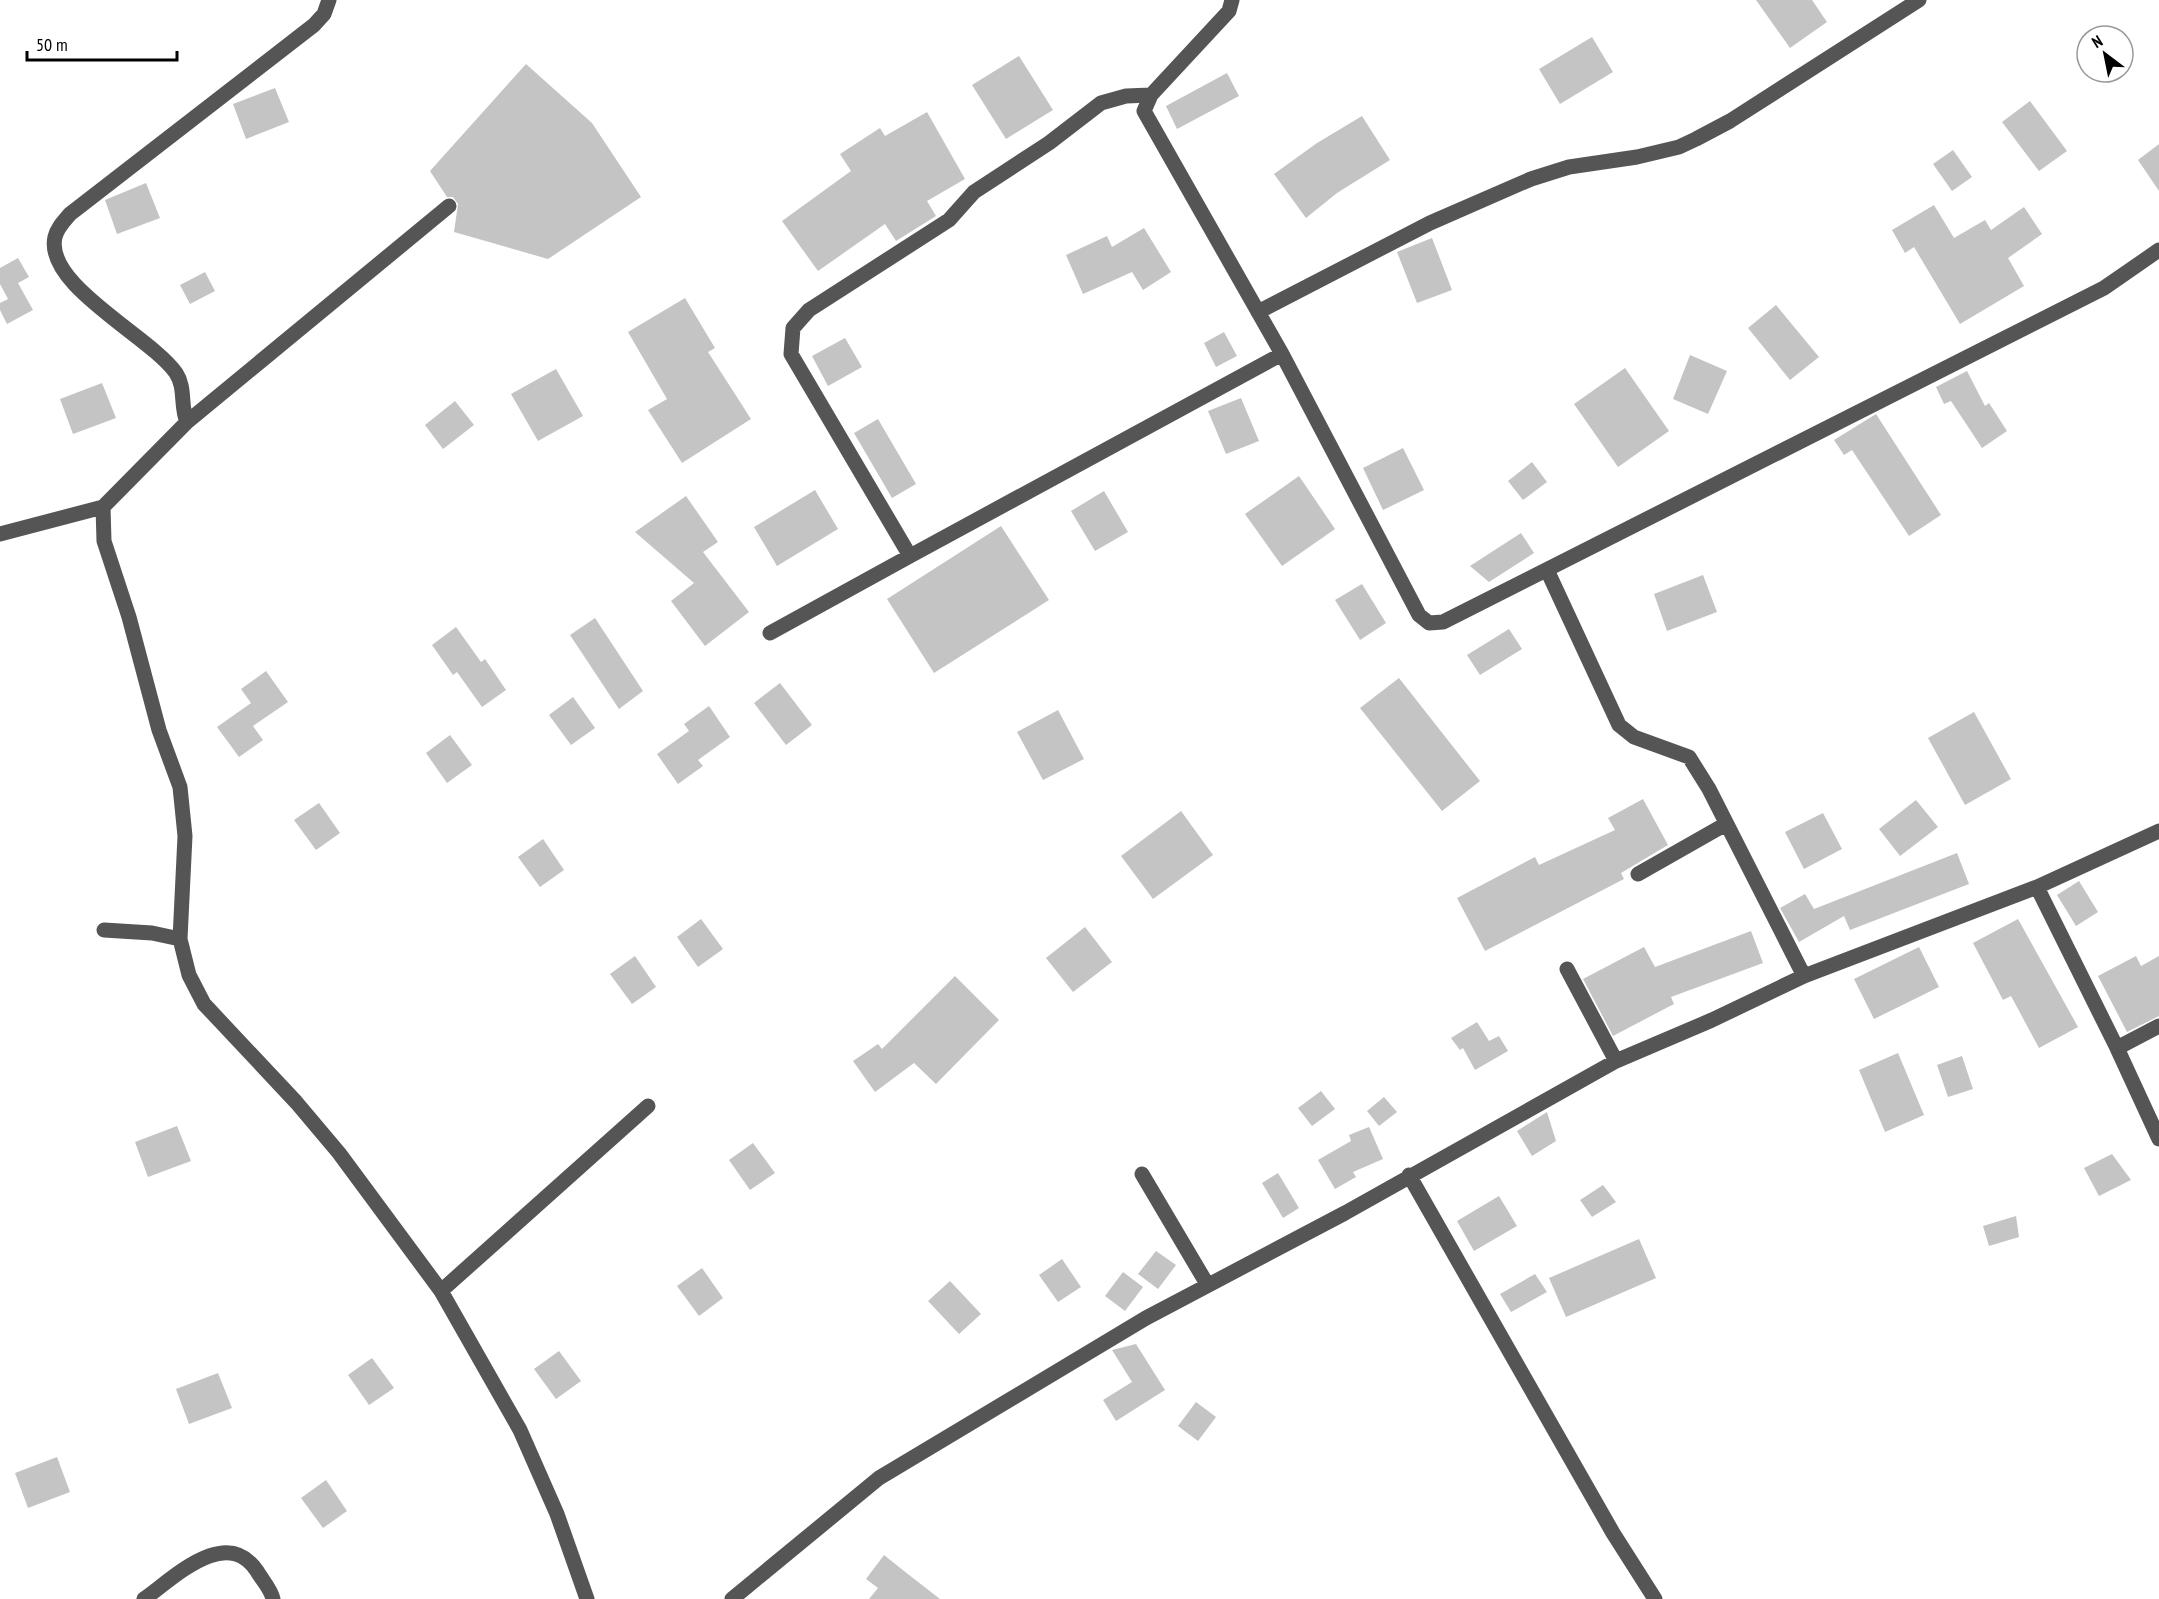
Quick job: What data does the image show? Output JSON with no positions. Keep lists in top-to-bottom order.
{
  "scale_bar": "50 m",
  "north": "top left"
}
